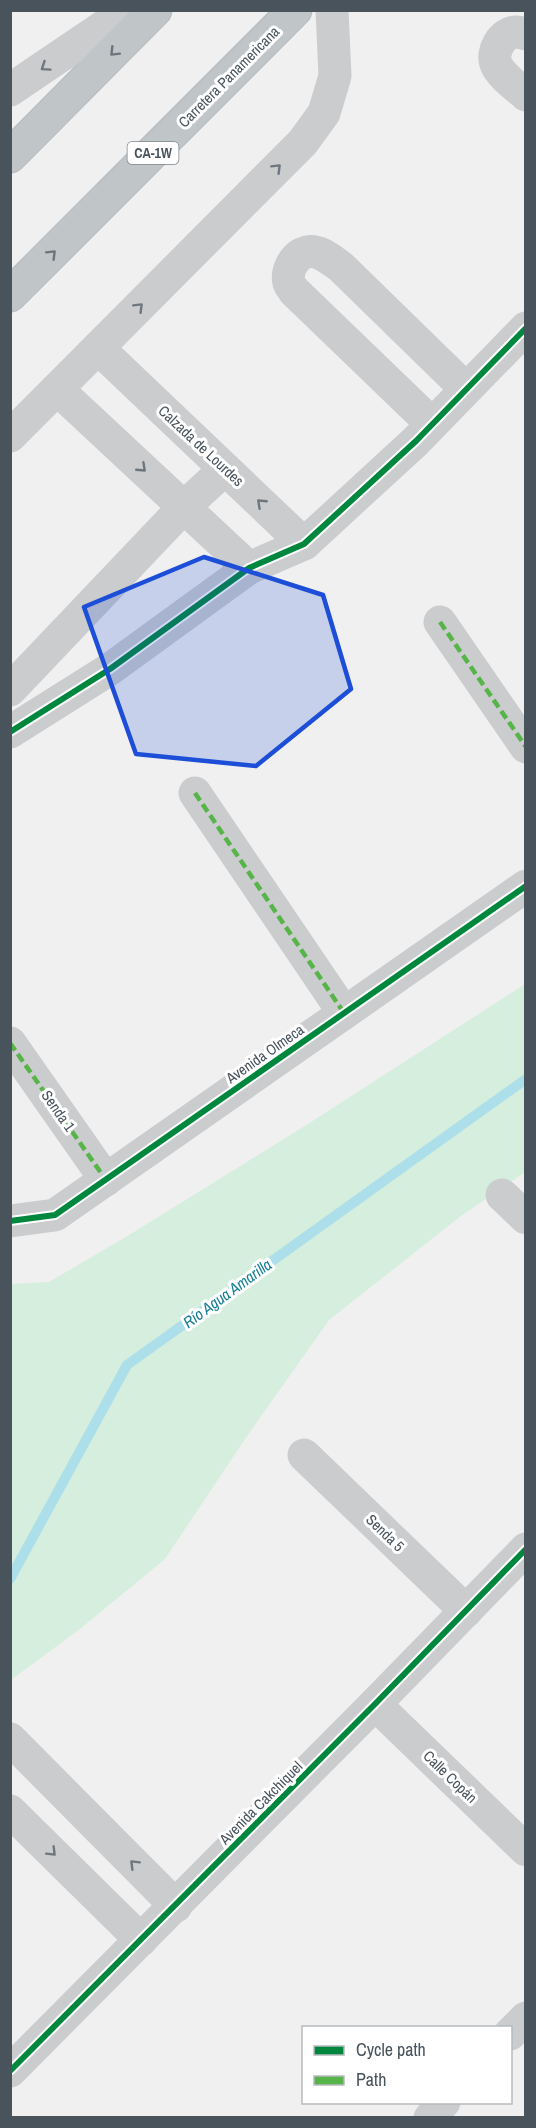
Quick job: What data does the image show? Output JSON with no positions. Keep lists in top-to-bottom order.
{
  "streets": {
    "highway": ["Carretera Panamericana", "CA-1W"],
    "street": [
      "Calzada de Lourdes",
      "Avenida Olmeca",
      "Senda 1",
      "Senda 5",
      "Calle Copán",
      "Avenida Cakchiquel"
    ]
  },
  "crossings": [
    ["Avenida Olmeca", "Senda 1"],
    ["Senda 5", "Avenida Cakchiquel"],
    ["Calle Copán", "Avenida Cakchiquel"]
  ],
  "water": ["Río Agua Amarilla"],
  "legend": ["Cycle path", "Path"]
}
